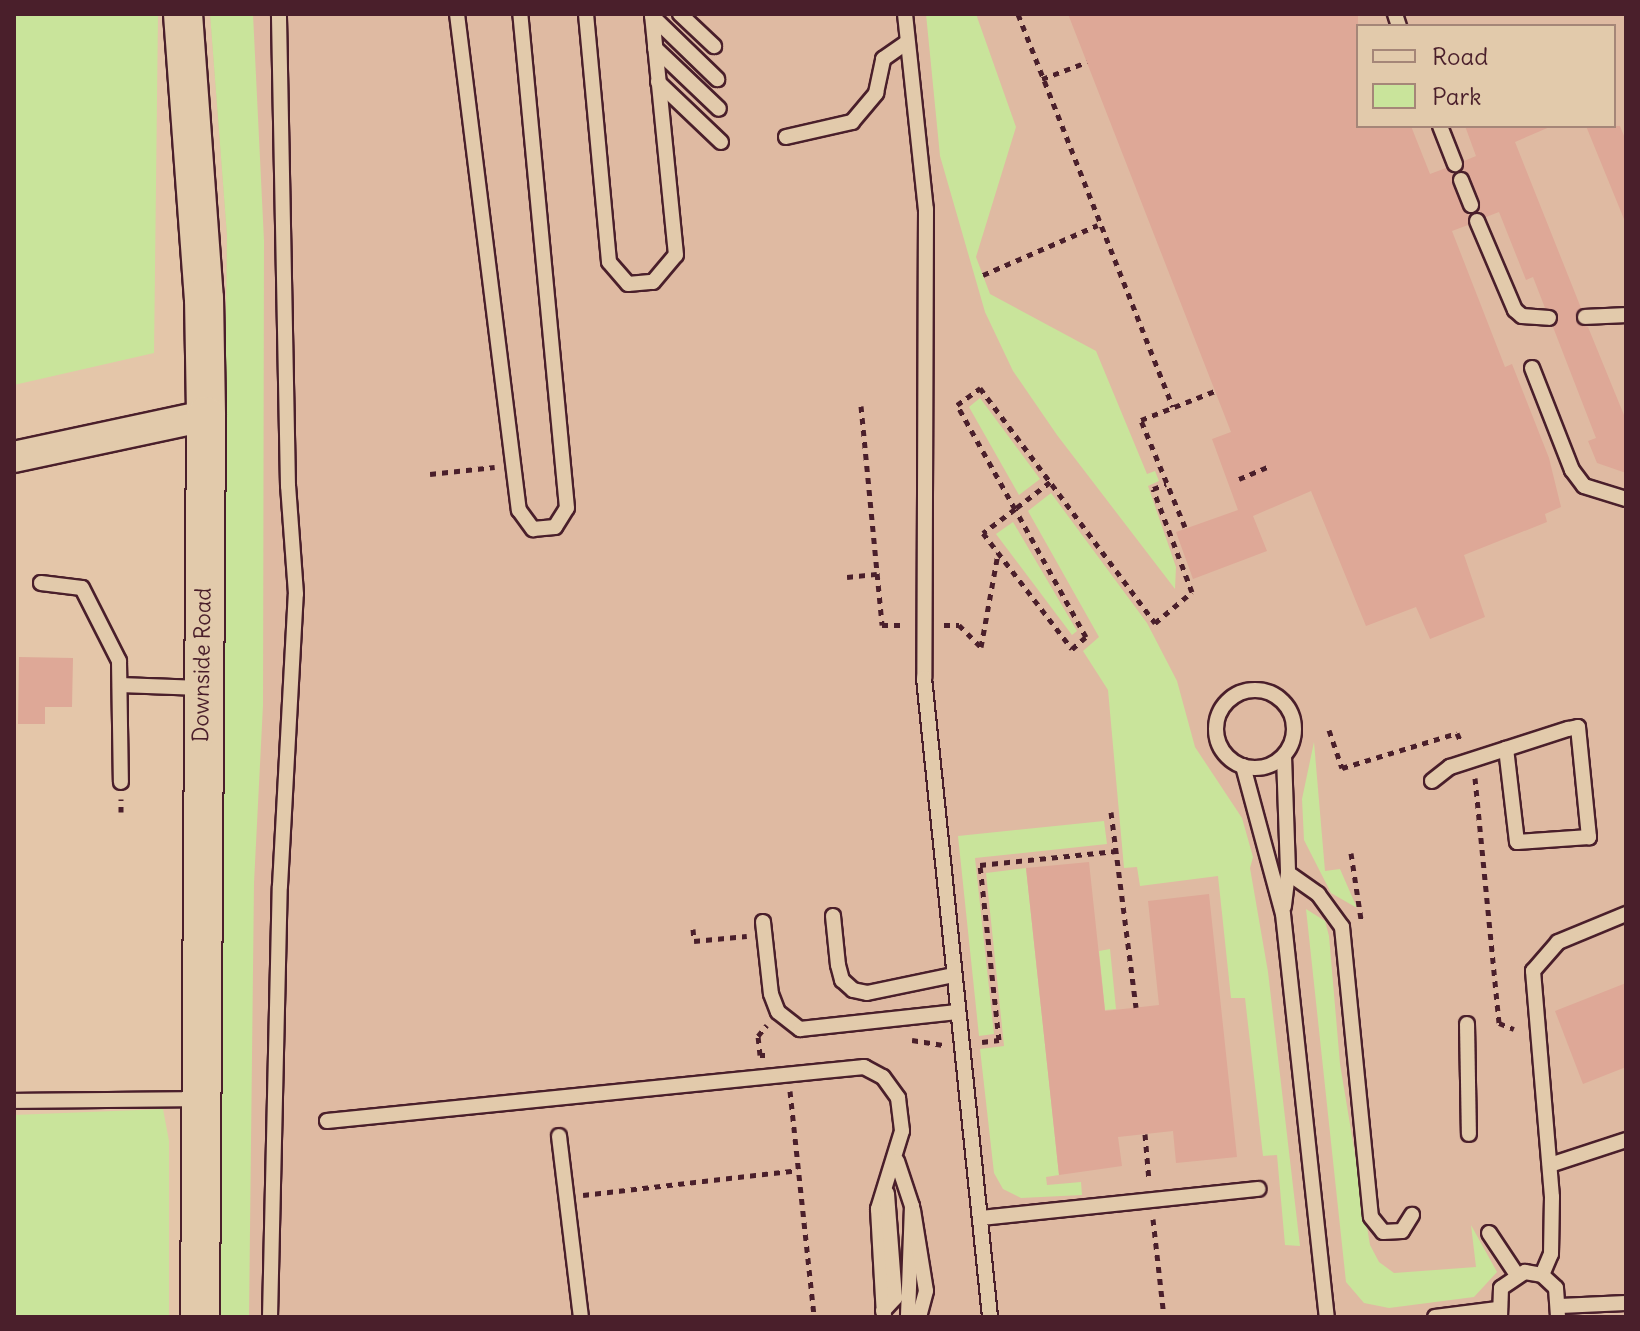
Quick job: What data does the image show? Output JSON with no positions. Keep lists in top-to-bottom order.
{
  "streets": {
    "street": ["Downside Road"]
  },
  "legend": ["Road", "Park"]
}
